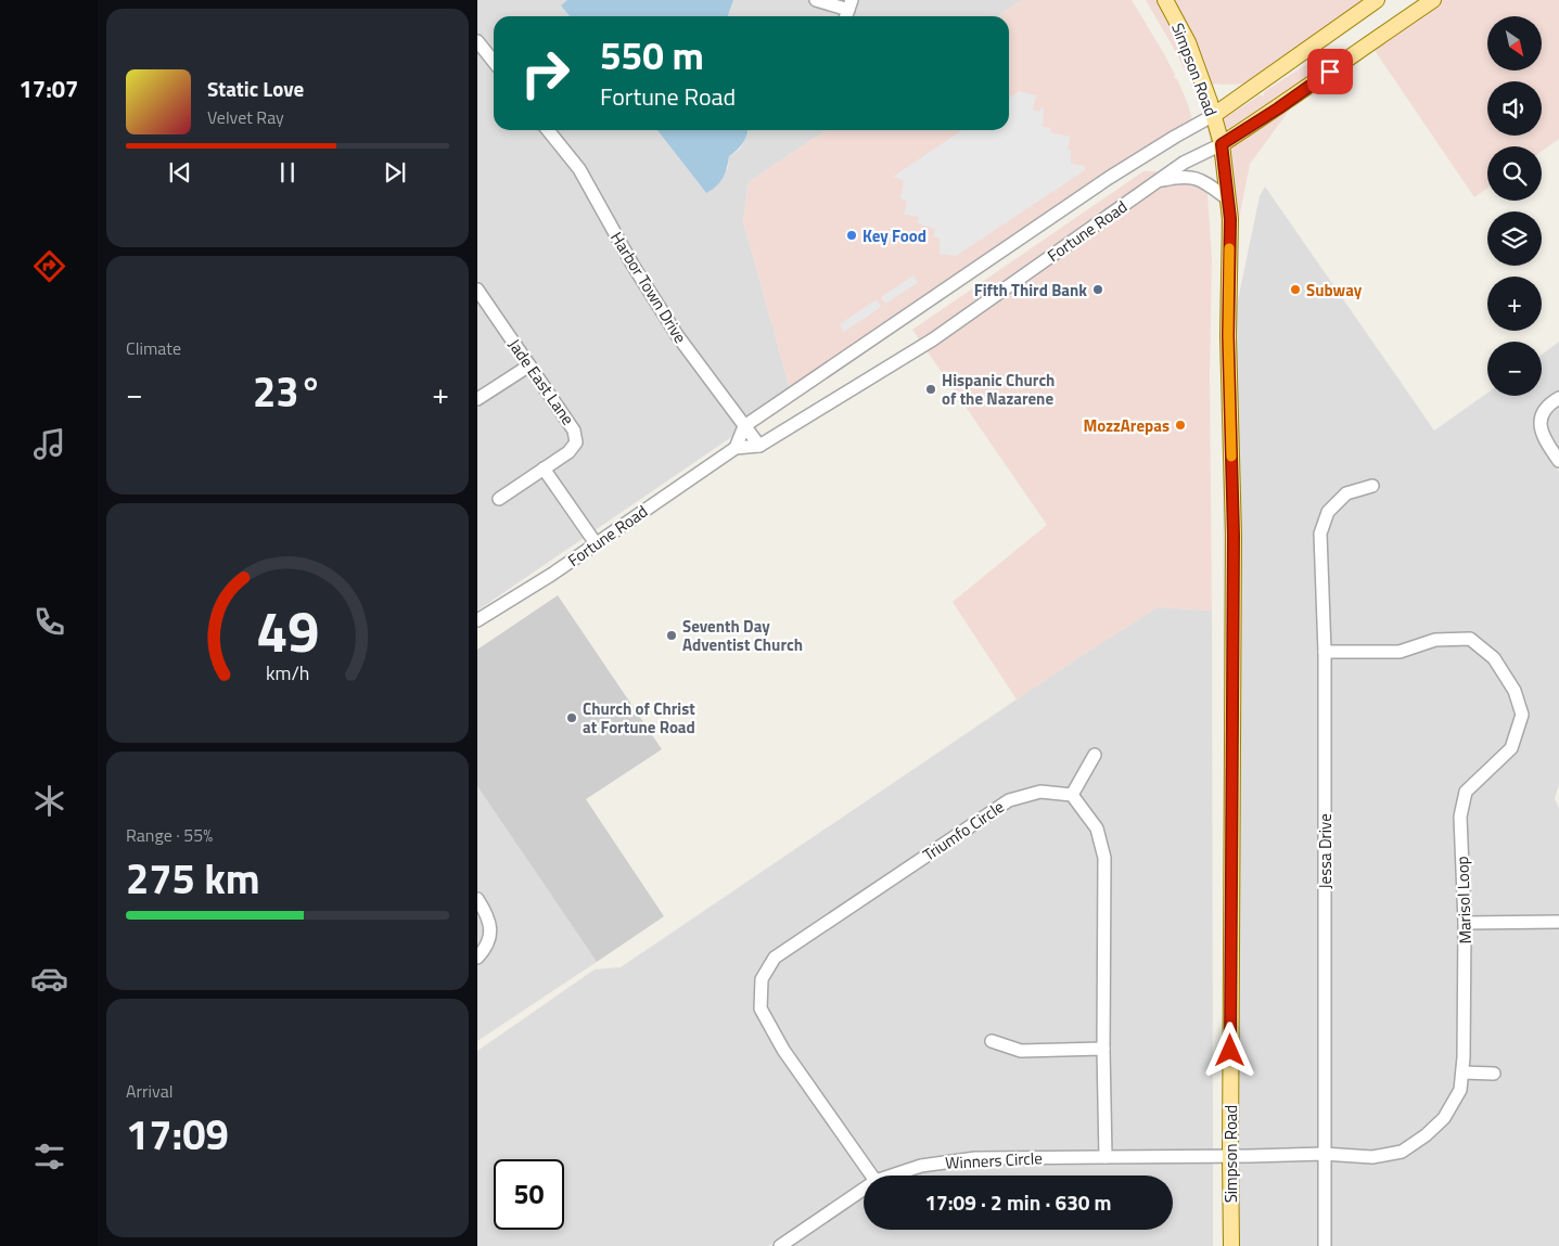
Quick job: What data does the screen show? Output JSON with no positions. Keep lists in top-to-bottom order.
{
  "streets": {
    "main road": ["Simpson Road", "Fortune Road"],
    "street": [
      "Harbor Town Drive",
      "Jade East Lane",
      "Triumfo Circle",
      "Jessa Drive",
      "Marisol Loop",
      "Winners Circle"
    ]
  },
  "crossings": [
    ["Simpson Road", "Fortune Road"],
    ["Simpson Road", "Marisol Loop"],
    ["Simpson Road", "Winners Circle"],
    ["Fortune Road", "Harbor Town Drive"],
    ["Jessa Drive", "Marisol Loop"],
    ["Marisol Loop", "Winners Circle"]
  ],
  "places": [
    "Key Food",
    "Fifth Third Bank",
    "Subway",
    "Hispanic Church of the Nazarene",
    "MozzArepas",
    "Seventh Day Adventist Church",
    "Church of Christ at Fortune Road"
  ],
  "north": "bottom right",
  "page": {
    "tabs": "17:07",
    "map_buttons": ["+", "−"],
    "turn": ["550 m", "Fortune Road"],
    "song": ["Static Love", "Velvet Ray"],
    "tile": [
      "Climate",
      ["Range · 55%", "275 km"],
      ["Arrival", "17:09"]
    ],
    "heat": ["−", "23°", "+"],
    "limit": "50",
    "trip": "17:09 · 2 min · 630 m",
    "gauge": ["49", "km/h"]
  }
}
